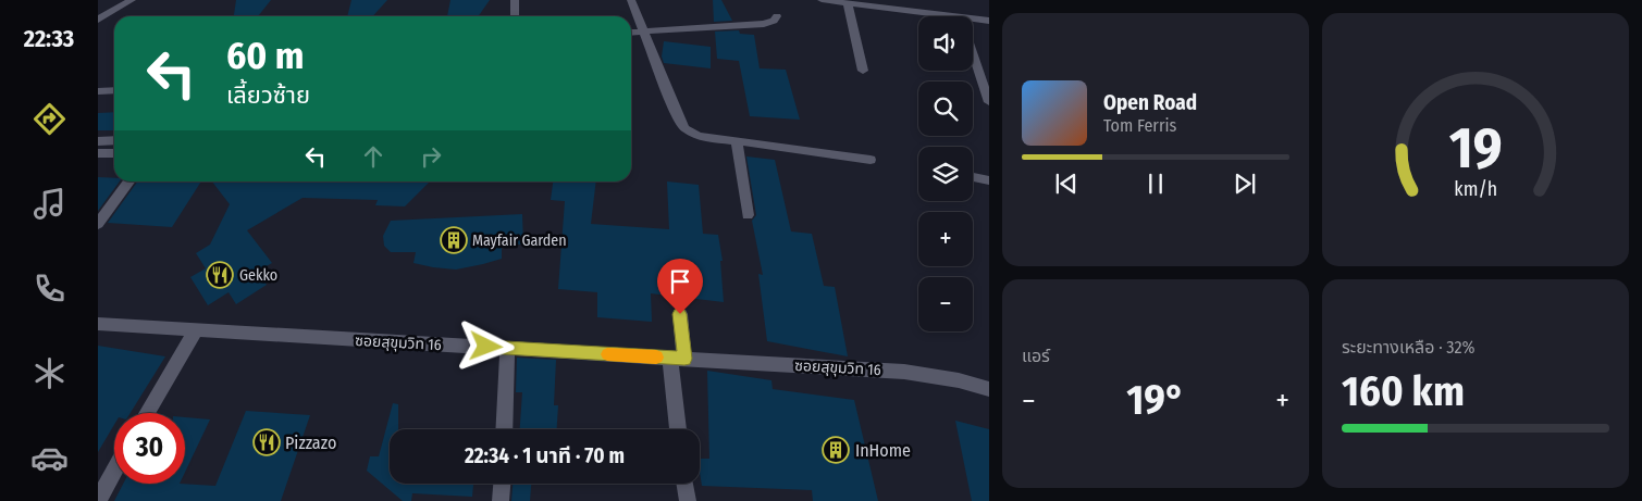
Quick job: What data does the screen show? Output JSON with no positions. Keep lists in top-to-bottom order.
{
  "streets": {
    "street": ["ซอยสุขุมวิท 16"]
  },
  "places": {
    "building": ["Mayfair Garden", "InHome"],
    "restaurant": ["Gekko", "Pizzazo"]
  },
  "page": {
    "tabs": "22:33",
    "map_buttons": ["+", "−"],
    "turn": ["60 m", "เลี้ยวซ้าย"],
    "song": ["Open Road", "Tom Ferris"],
    "tile": [
      "แอร์",
      ["ระยะทางเหลือ · 32%", "160 km"]
    ],
    "heat": ["−", "19°", "+"],
    "limit": "30",
    "trip": "22:34 · 1 นาที · 70 m",
    "gauge": ["19", "km/h"]
  }
}
